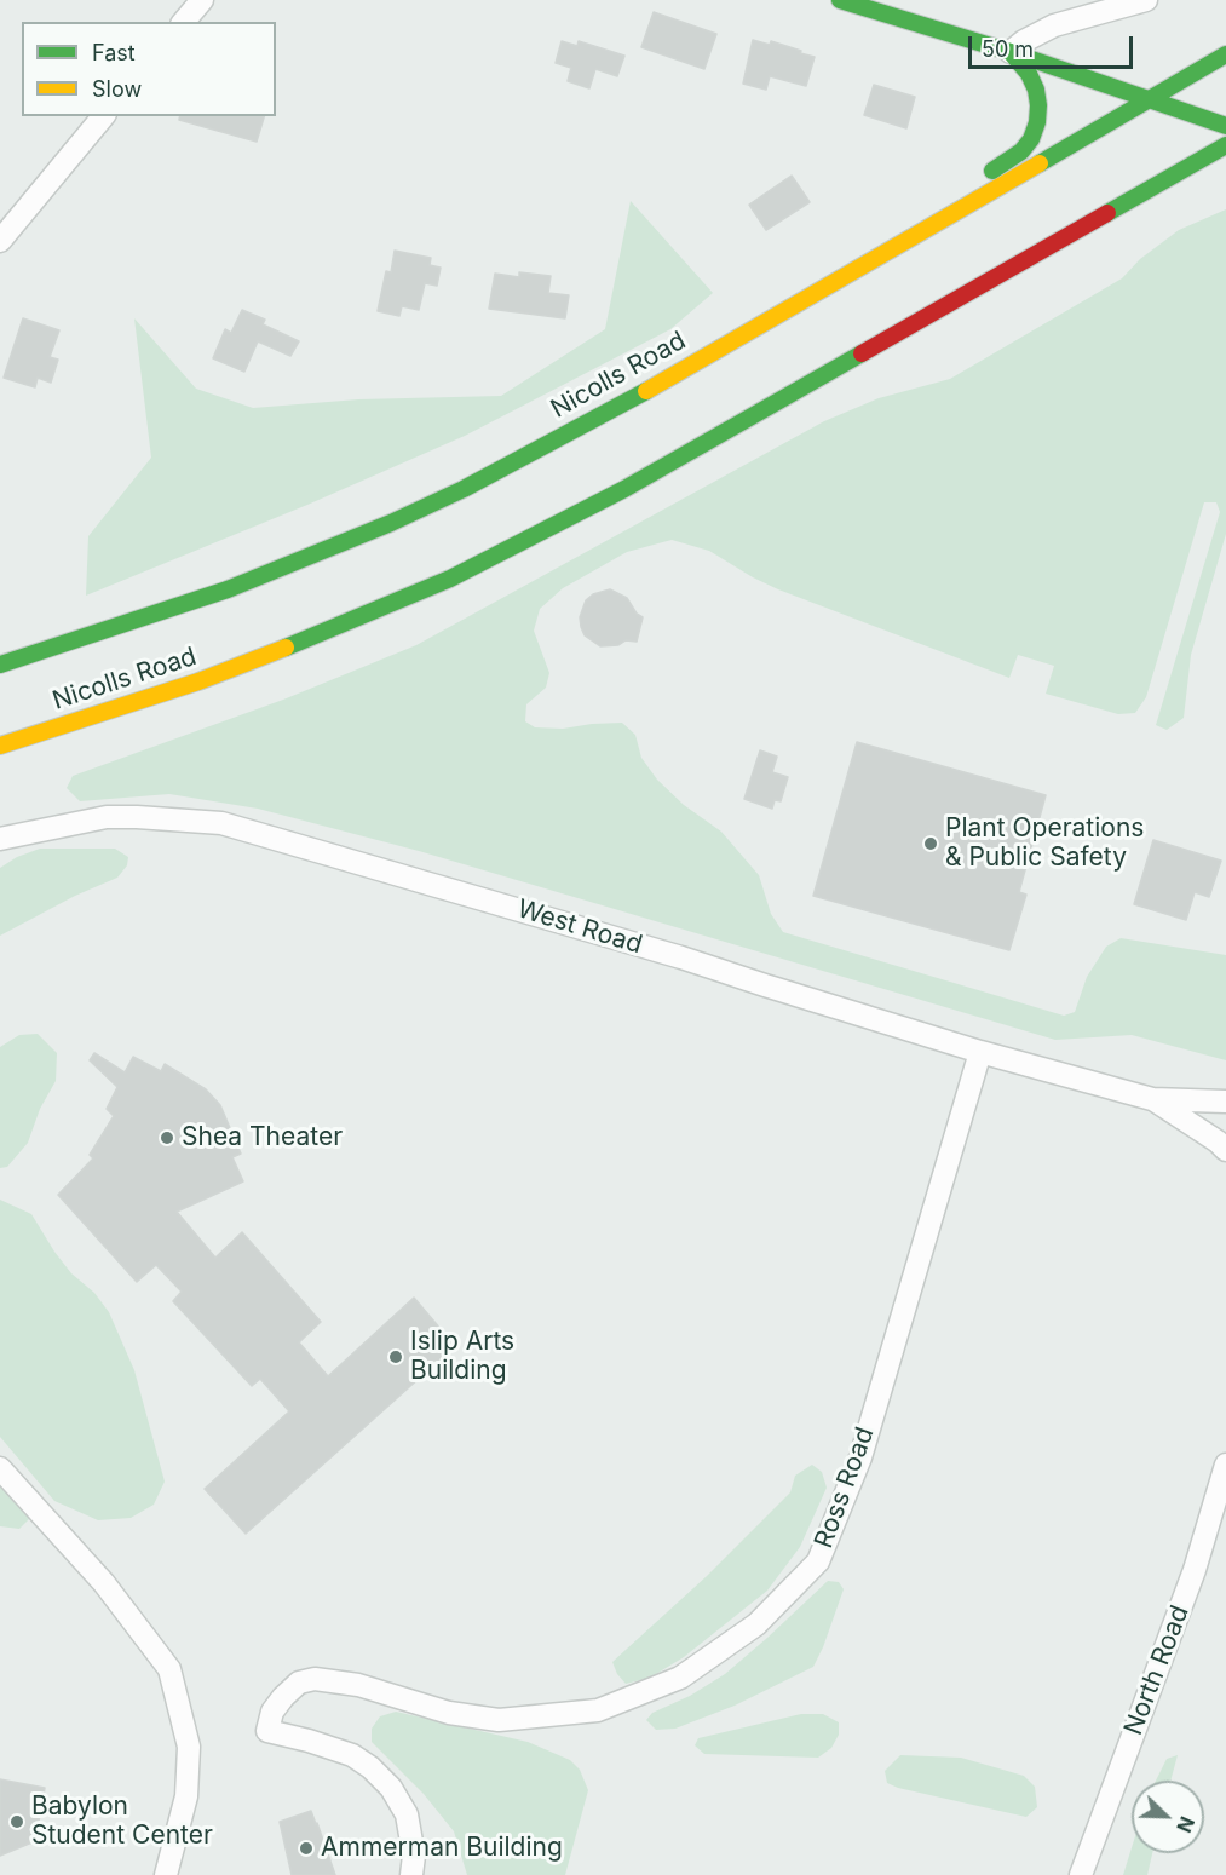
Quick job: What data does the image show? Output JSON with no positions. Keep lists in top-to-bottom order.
{
  "streets": {
    "main road": ["Nicolls Road"],
    "street": ["West Road", "Ross Road", "North Road"]
  },
  "crossings": [
    ["West Road", "Ross Road"]
  ],
  "places": [
    "Plant Operations & Public Safety",
    "Shea Theater",
    "Islip Arts Building",
    "Babylon Student Center",
    "Ammerman Building"
  ],
  "legend": ["Fast", "Slow"],
  "scale_bar": "50 m",
  "north": "bottom right"
}
